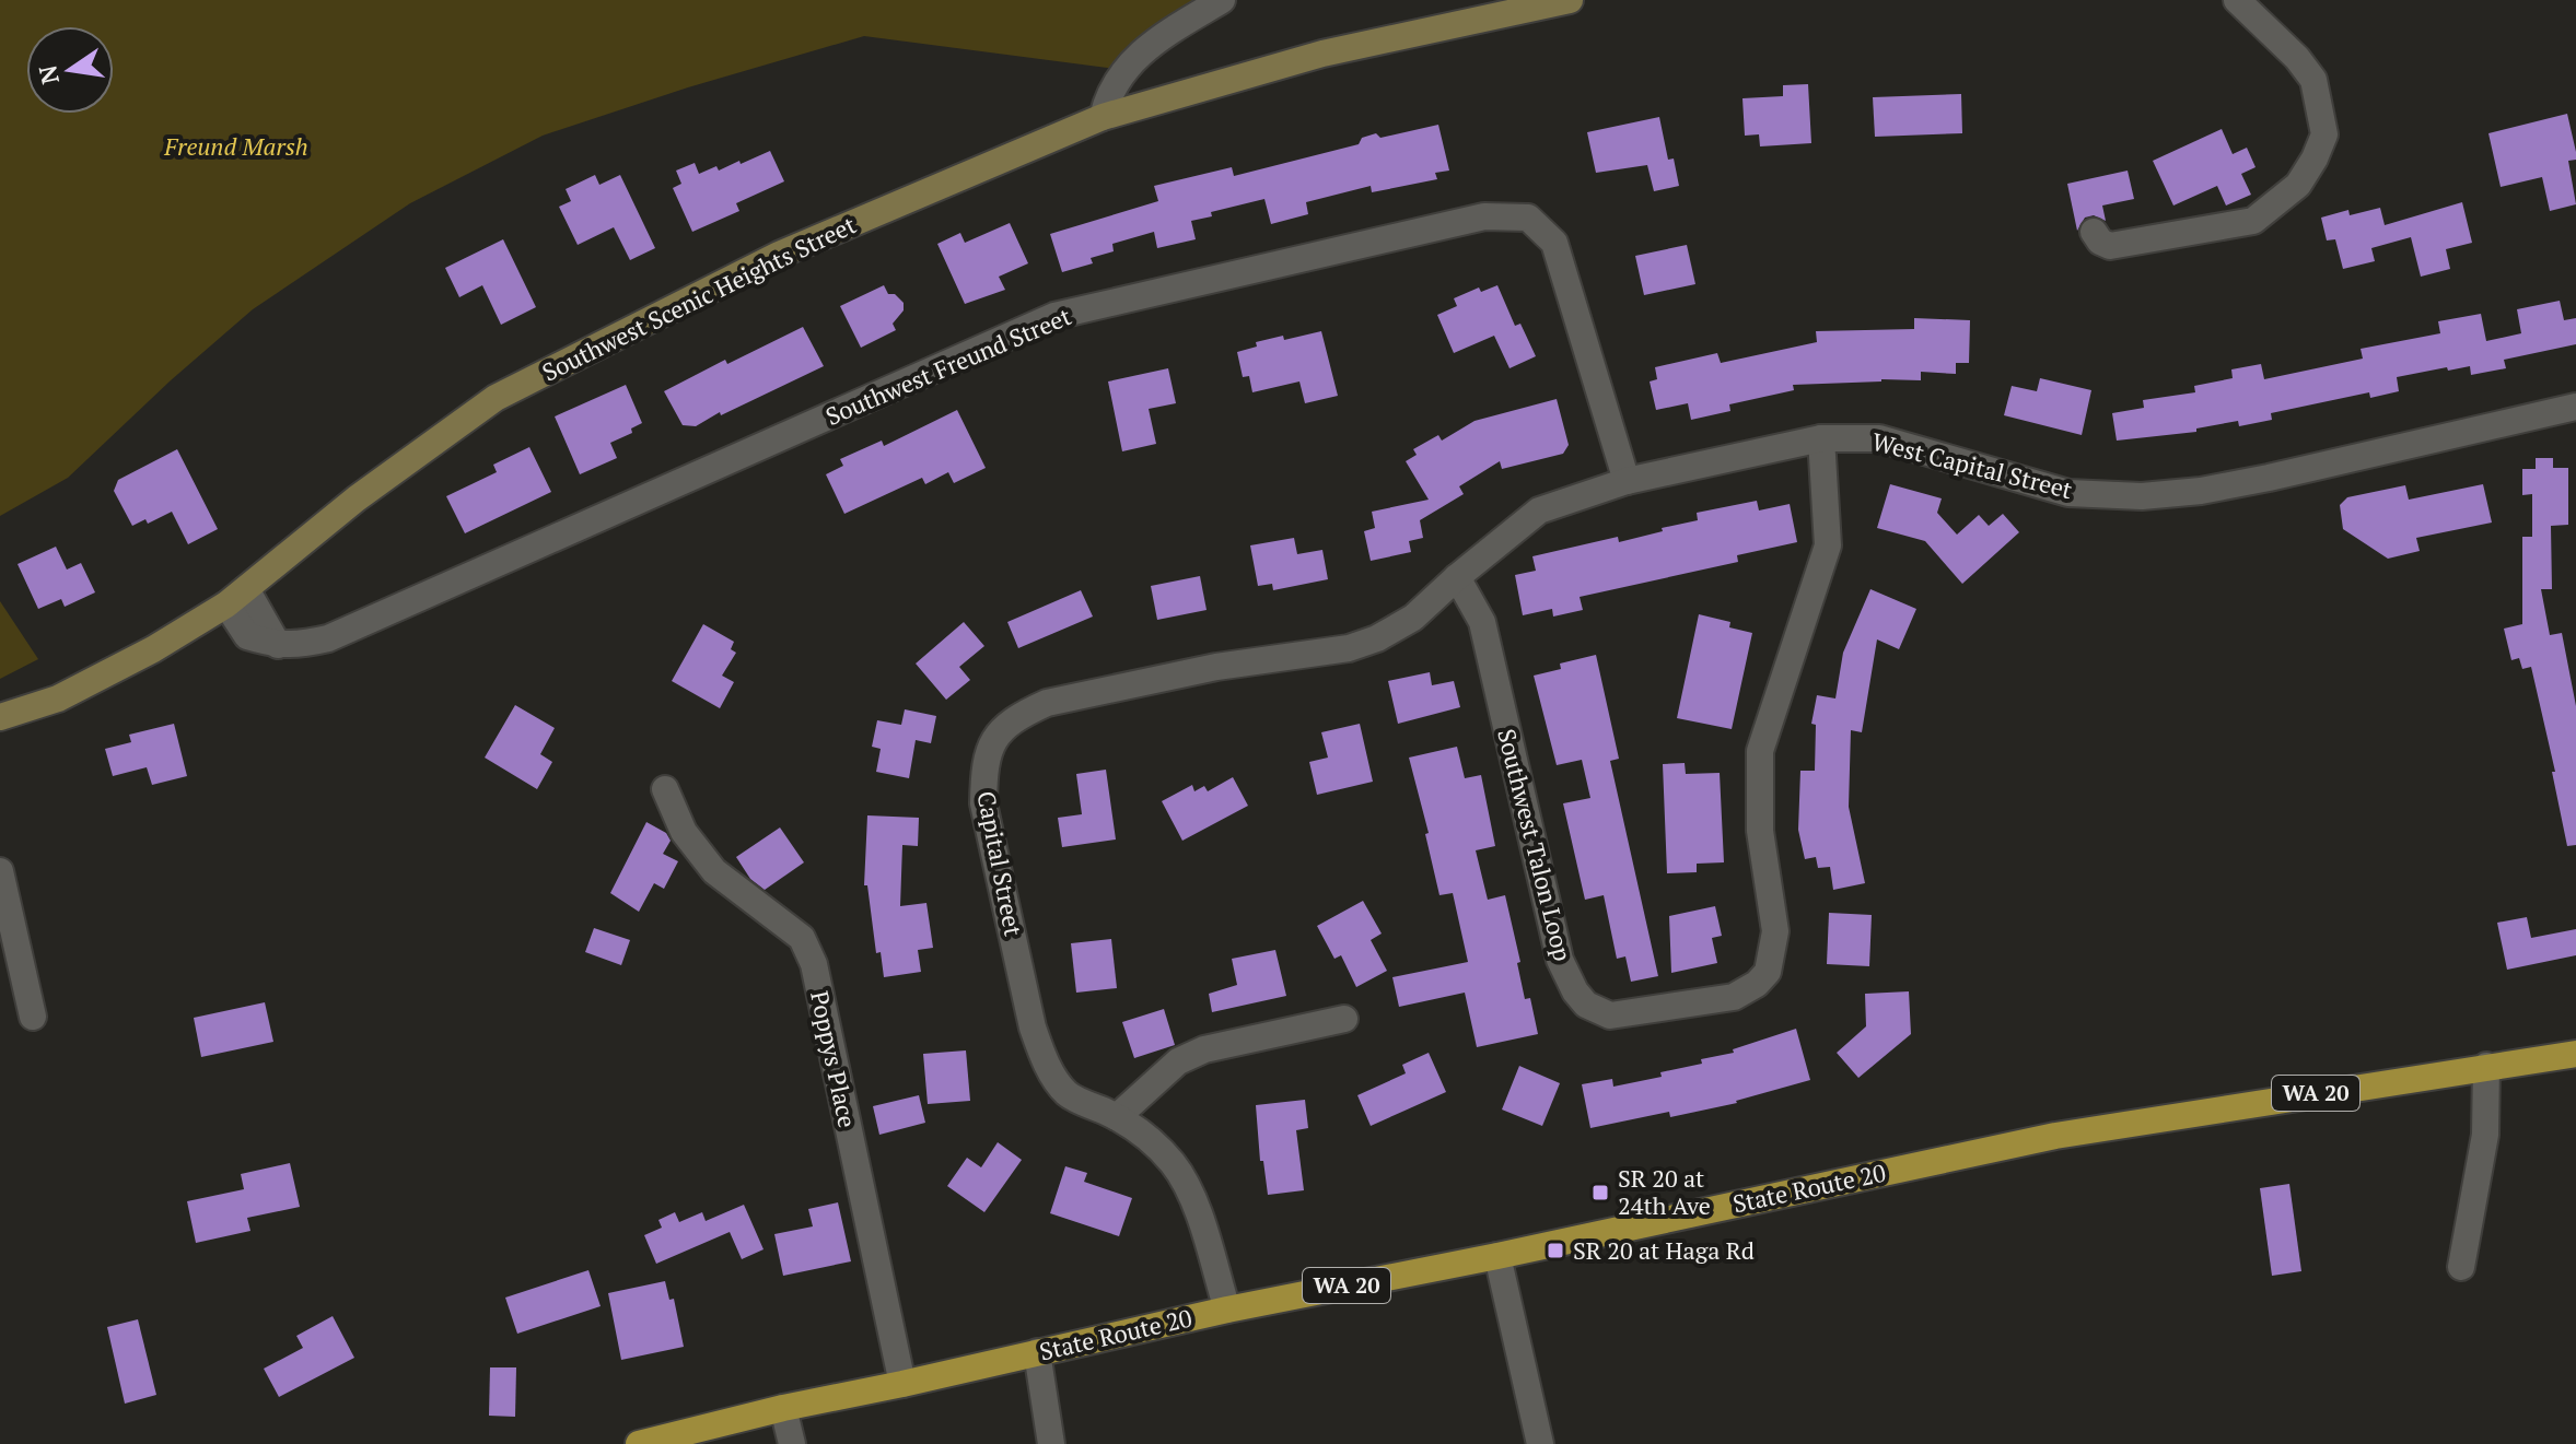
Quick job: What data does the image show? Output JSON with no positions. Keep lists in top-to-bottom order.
{
  "streets": {
    "main road": ["WA 20", "State Route 20"],
    "street": [
      "Southwest Scenic Heights Street",
      "Southwest Freund Street",
      "West Capital Street",
      "Southwest Talon Loop",
      "Capital Street",
      "Poppys Place"
    ]
  },
  "crossings": [
    ["Southwest Scenic Heights Street", "Southwest Freund Street"],
    ["Southwest Freund Street", "West Capital Street"],
    ["Southwest Freund Street", "Capital Street"],
    ["West Capital Street", "Southwest Talon Loop"],
    ["West Capital Street", "Capital Street"],
    ["Southwest Talon Loop", "Capital Street"],
    ["Capital Street", "State Route 20"],
    ["Poppys Place", "State Route 20"]
  ],
  "parks": ["Freund Marsh"],
  "places": {
    "transit": ["SR 20 at 24th Ave", "SR 20 at Haga Rd"]
  },
  "north": "left"
}
